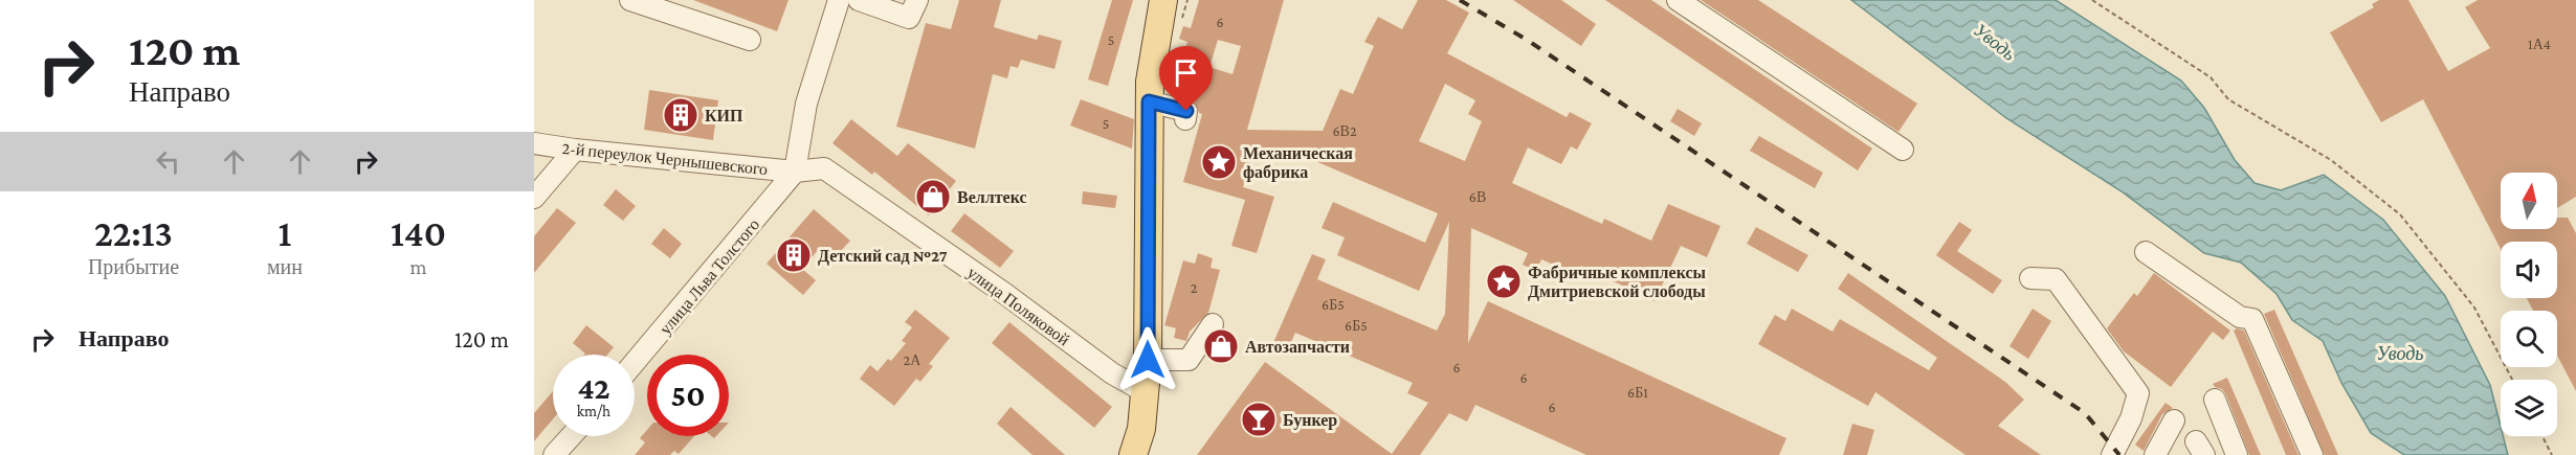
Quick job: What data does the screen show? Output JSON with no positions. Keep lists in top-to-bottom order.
{
  "streets": {
    "street": ["2-й переулок Чернышевского", "улица Льва Толстого", "улица Поляковой"]
  },
  "crossings": [
    ["2-й переулок Чернышевского", "улица Льва Толстого"],
    ["2-й переулок Чернышевского", "улица Поляковой"],
    ["улица Льва Толстого", "улица Поляковой"]
  ],
  "water": ["Уводь"],
  "places": {
    "building": ["КИП", "Детский сад №27"],
    "place": ["Механическая фабрика", "Фабричные комплексы Дмитриевской слободы"],
    "shop": ["Веллтекс", "Автозапчасти"],
    "bar": ["Бункер"]
  },
  "house_numbers": [
    "6",
    "5",
    "1А4",
    "5",
    "6В2",
    "6В",
    "2",
    "6Б5",
    "6Б5",
    "2А",
    "6",
    "6",
    "6Б1",
    "6"
  ],
  "north": "top",
  "page": {
    "turn": ["120 m", "Направо"],
    "eta": [
      "22:13",
      "Прибытие",
      "1",
      "мин",
      "140",
      "m"
    ],
    "list": [
      {
        "name": "Направо",
        "value": "120 m"
      }
    ],
    "speed": "42 km/h",
    "limit": "50"
  }
}
